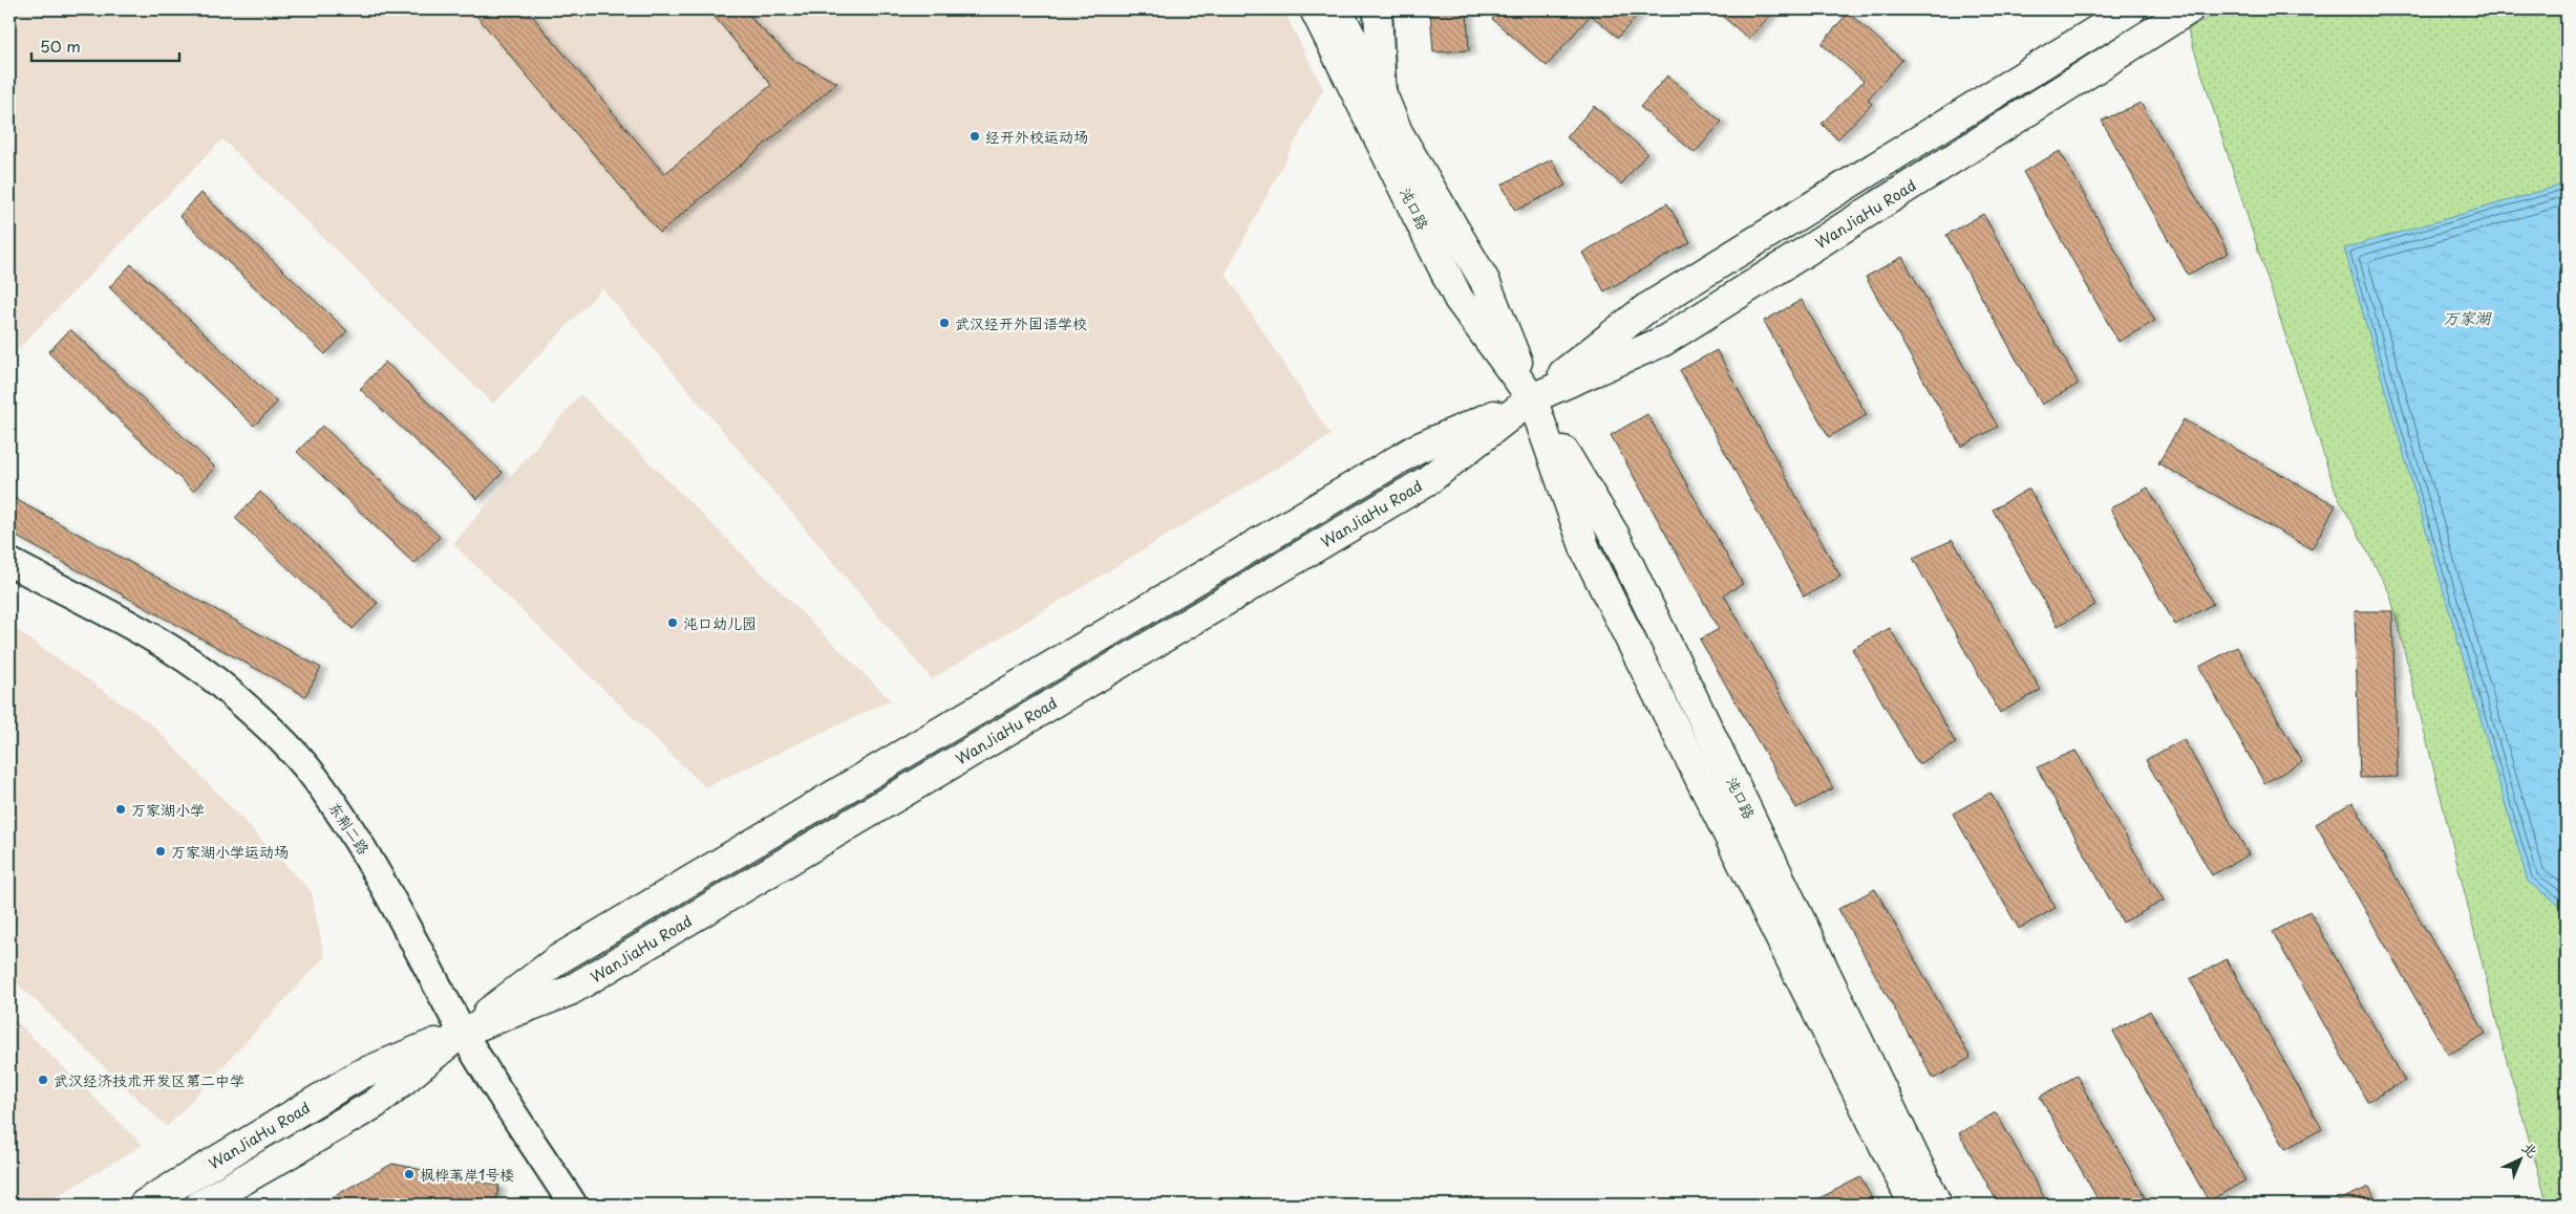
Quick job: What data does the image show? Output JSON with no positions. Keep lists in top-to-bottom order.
{
  "streets": {
    "main road": ["沌口路", "WanJiaHu Road"],
    "street": ["东荆二路"]
  },
  "crossings": [
    ["沌口路", "WanJiaHu Road"],
    ["WanJiaHu Road", "东荆二路"]
  ],
  "water": ["万家湖"],
  "places": [
    "经开外校运动场",
    "武汉经开外国语学校",
    "沌口幼儿园",
    "万家湖小学",
    "万家湖小学运动场",
    "武汉经济技术开发区第二中学",
    "枫桦苇岸1号楼"
  ],
  "scale_bar": "50 m",
  "north": "top right"
}
